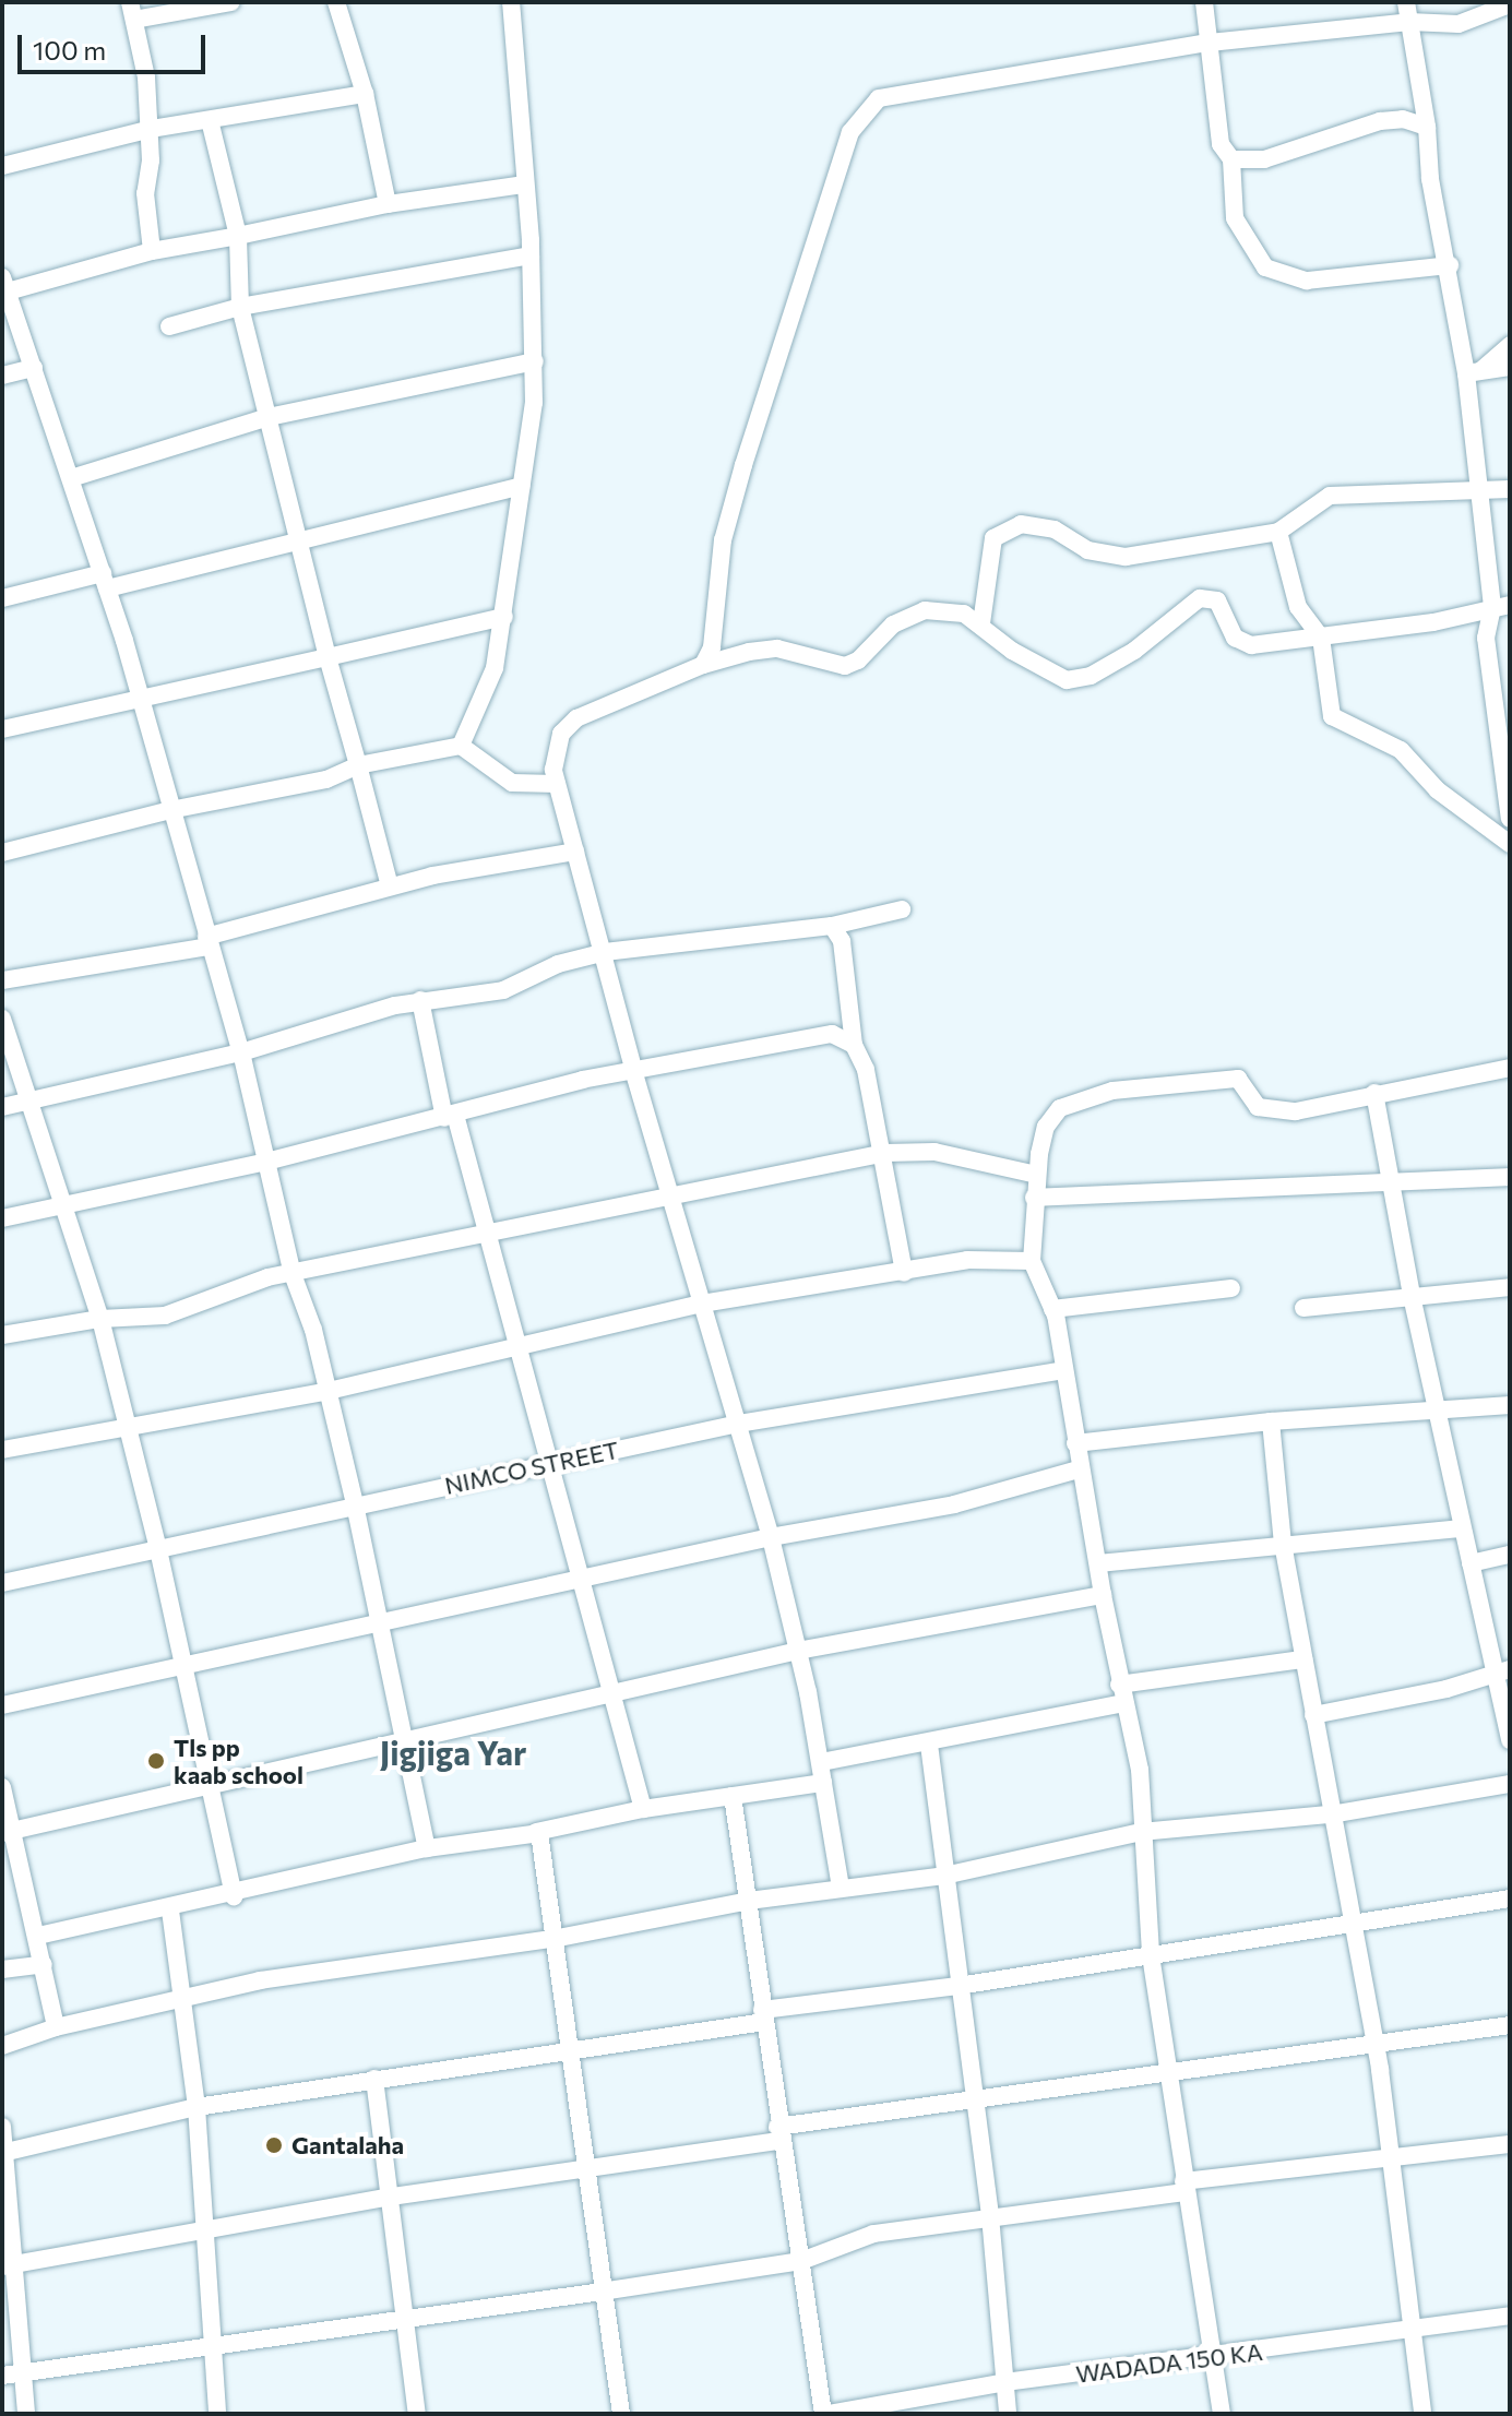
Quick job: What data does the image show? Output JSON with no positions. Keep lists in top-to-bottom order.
{
  "streets": {
    "street": ["NIMCO STREET", "WADADA 150 KA"]
  },
  "districts": ["Jigjiga Yar"],
  "places": ["Tls pp kaab school", "Gantalaha"],
  "scale_bar": "100 m"
}
